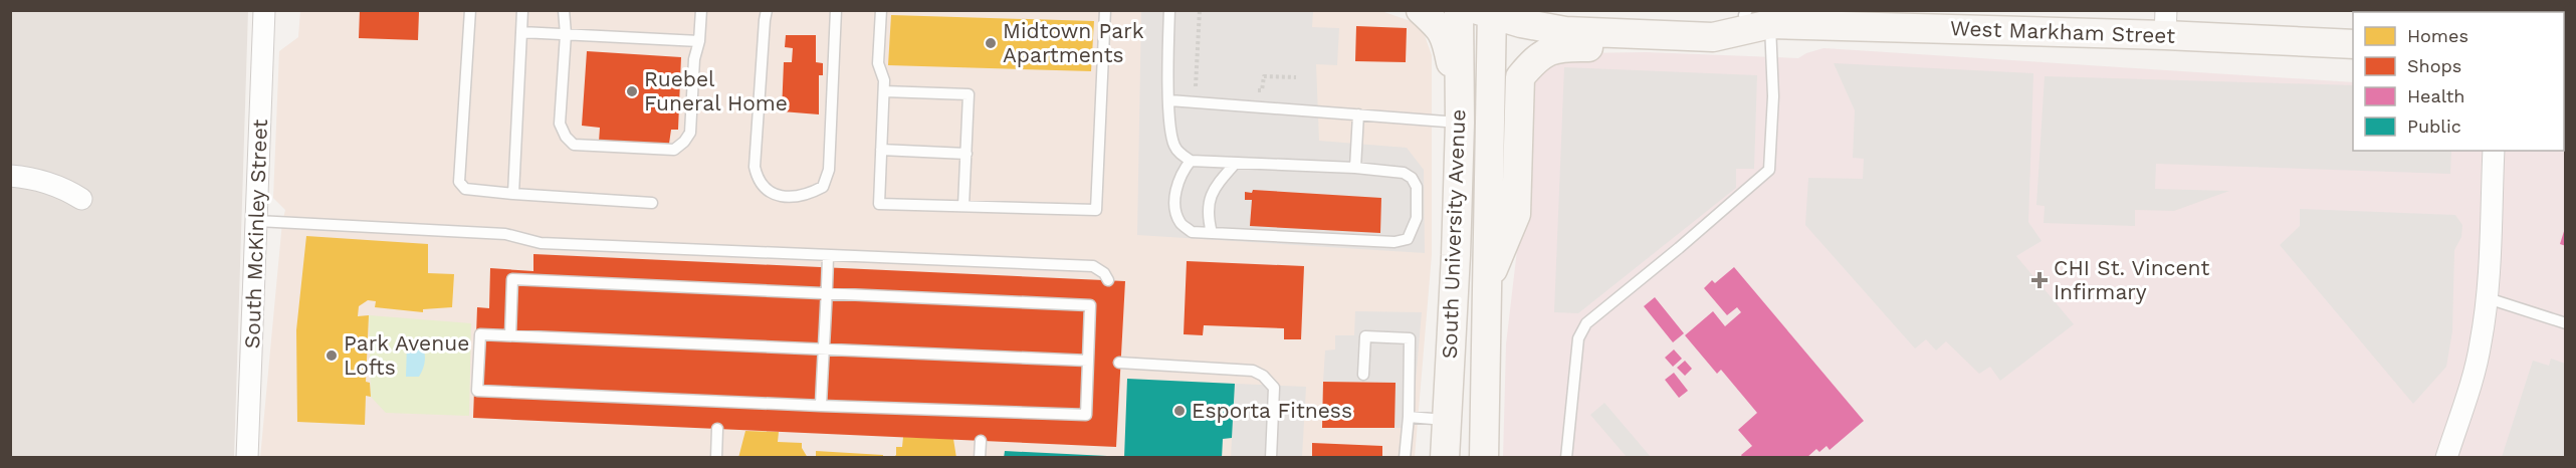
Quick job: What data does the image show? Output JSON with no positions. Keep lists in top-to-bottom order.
{
  "streets": {
    "main road": ["West Markham Street", "South University Avenue"],
    "street": ["South McKinley Street"]
  },
  "crossings": [
    ["West Markham Street", "South University Avenue"]
  ],
  "places": {
    "other": [
      "Midtown Park Apartments",
      "Ruebel Funeral Home",
      "Park Avenue Lofts",
      "Esporta Fitness"
    ],
    "health": ["CHI St. Vincent Infirmary"]
  },
  "legend": [
    "Homes",
    "Shops",
    "Health",
    "Public"
  ]
}
